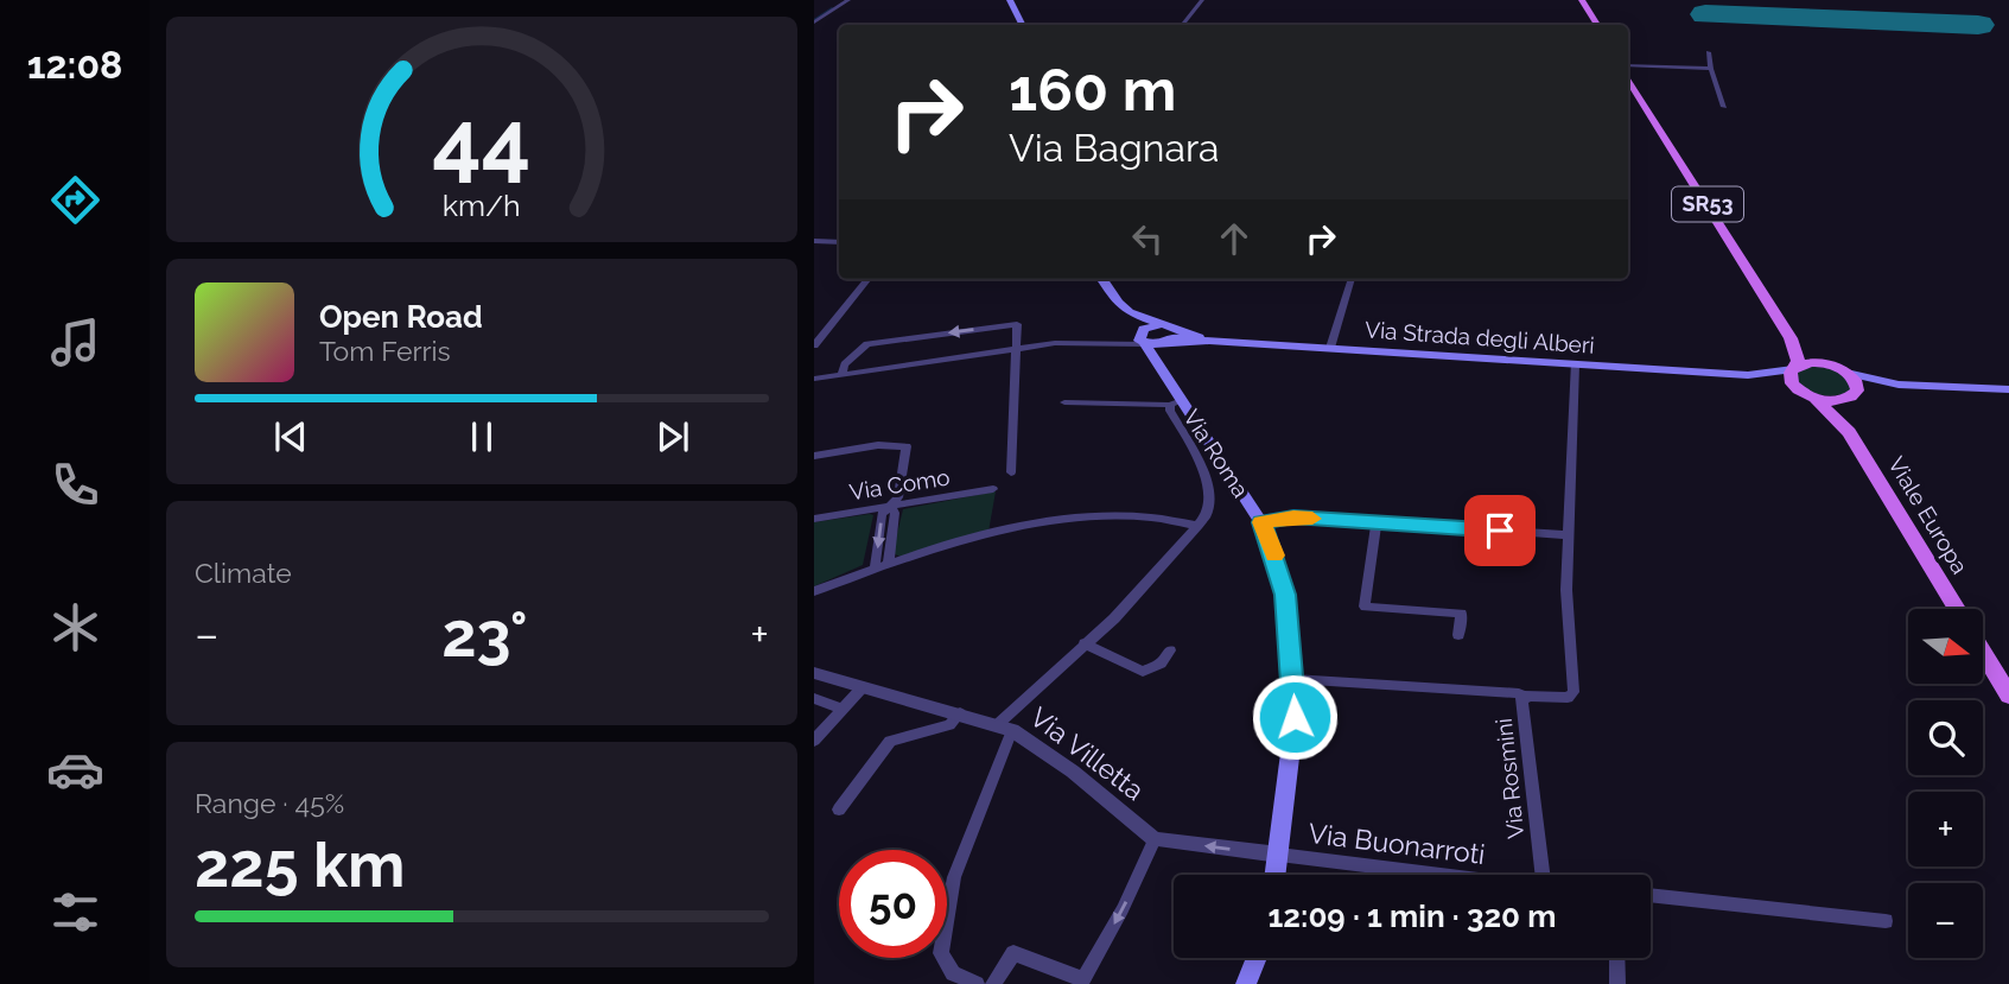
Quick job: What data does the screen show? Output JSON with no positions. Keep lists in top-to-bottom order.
{
  "streets": {
    "main road": [
      "SR53",
      "Via Strada degli Alberi",
      "Via Roma",
      "Viale Europa"
    ],
    "street": [
      "Via Como",
      "Via Villetta",
      "Via Rosmini",
      "Via Buonarroti"
    ]
  },
  "crossings": [
    ["SR53", "Via Strada degli Alberi"],
    ["Via Strada degli Alberi", "Viale Europa"],
    ["Via Strada degli Alberi", "Via Rosmini"],
    ["Via Roma", "Via Buonarroti"]
  ],
  "north": "right",
  "page": {
    "tabs": "12:08",
    "turn": ["160 m", "Via Bagnara"],
    "song": ["Open Road", "Tom Ferris"],
    "tile": [
      "Climate",
      ["Range · 45%", "225 km"]
    ],
    "heat": ["−", "23°", "+"],
    "map_buttons": ["+", "−"],
    "limit": "50",
    "trip": "12:09 · 1 min · 320 m",
    "gauge": ["44", "km/h"]
  }
}
